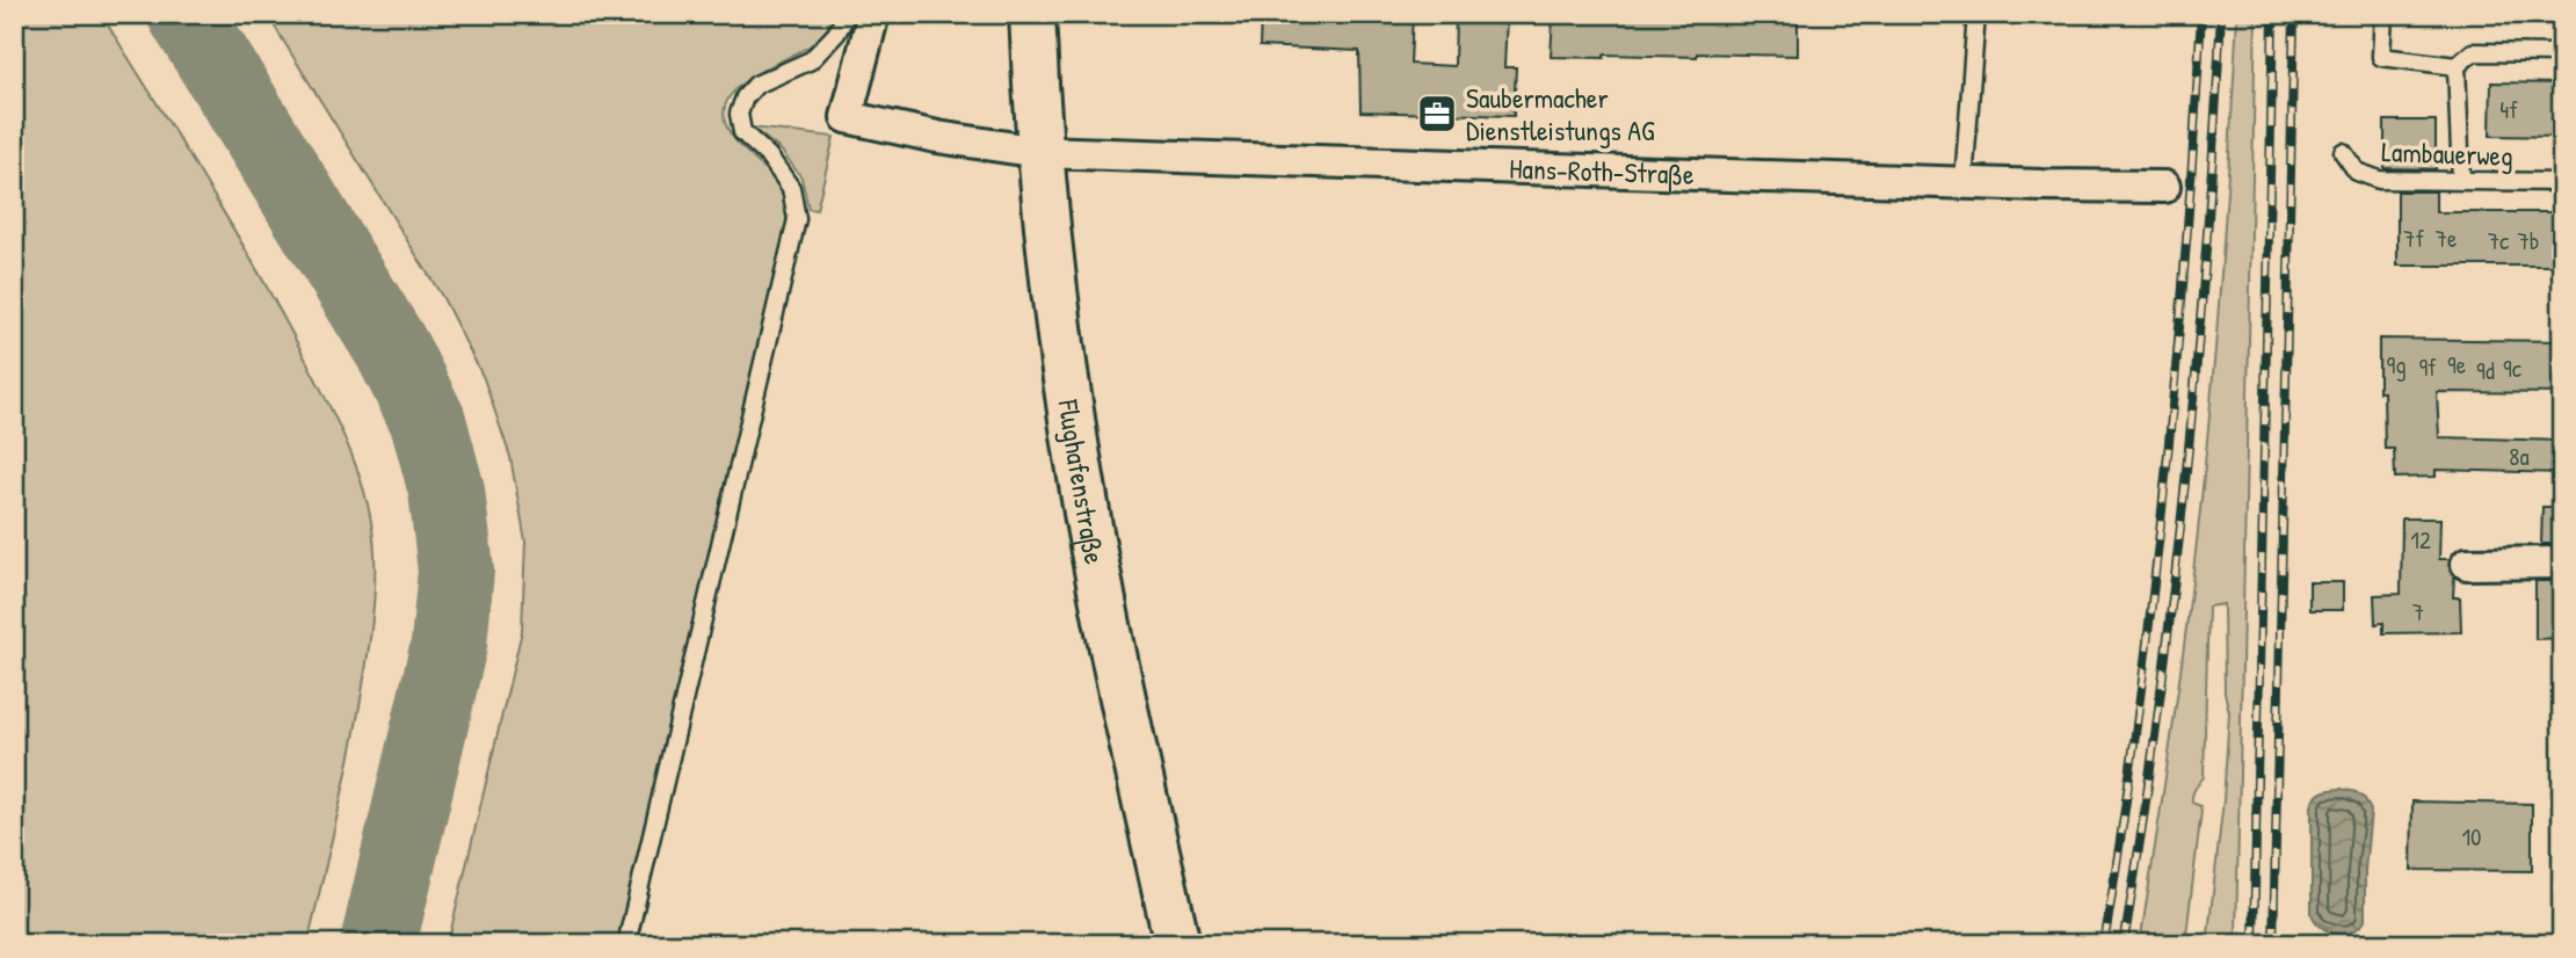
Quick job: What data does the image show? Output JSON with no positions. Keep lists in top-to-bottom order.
{
  "streets": {
    "main road": ["Flughafenstraße"],
    "street": ["Hans-Roth-Straße"],
    "lane": ["Lambauerweg"]
  },
  "crossings": [
    ["Hans-Roth-Straße", "Flughafenstraße"]
  ],
  "places": {
    "office": ["Saubermacher Dienstleistungs AG"]
  },
  "house_numbers": [
    "4f",
    "7f",
    "7e",
    "7c",
    "7b",
    "9g",
    "9e",
    "9f",
    "9c",
    "9d",
    "8a",
    "12",
    "7",
    "10"
  ]
}
